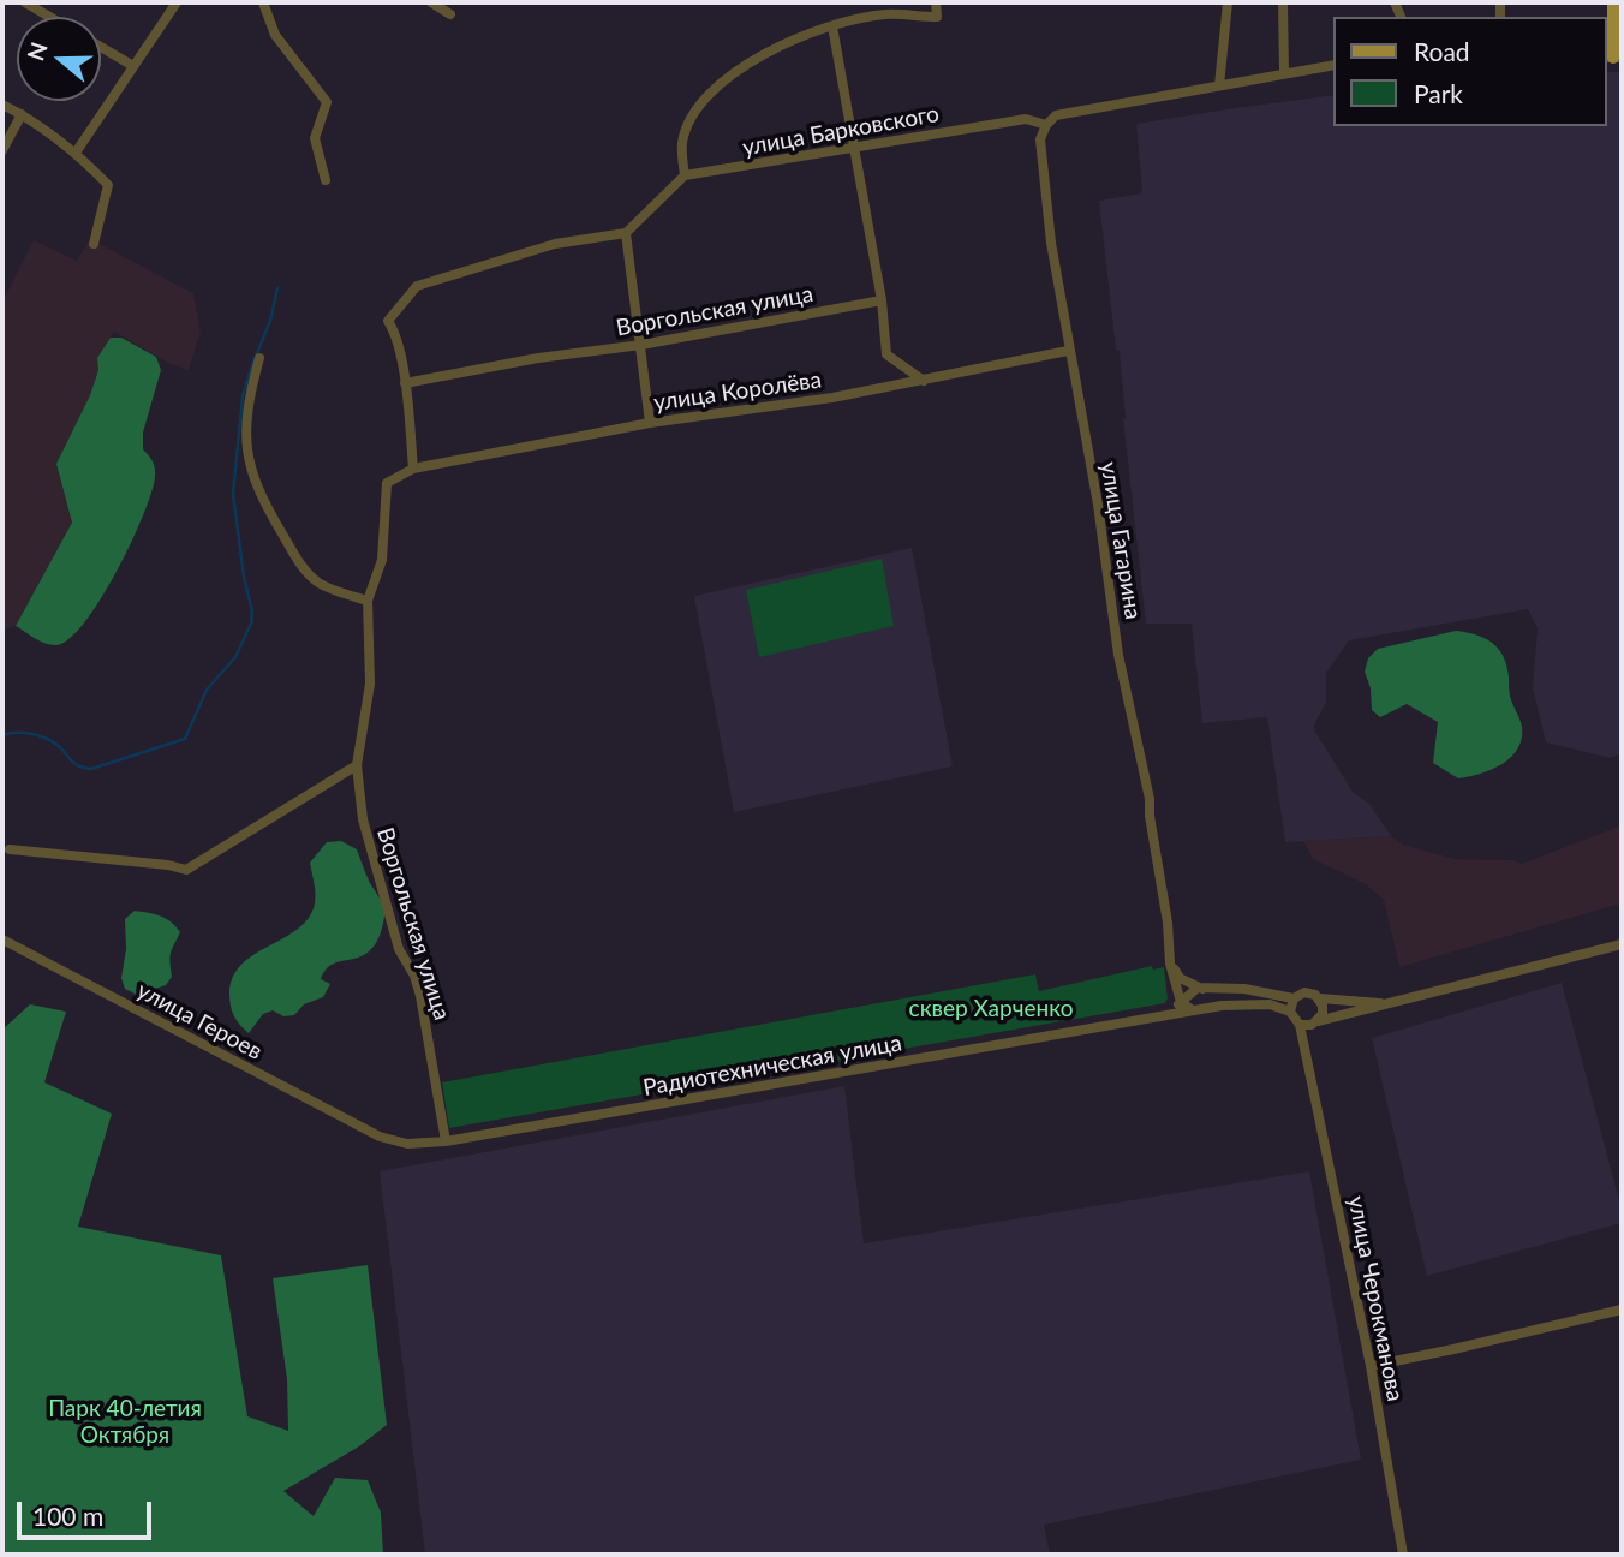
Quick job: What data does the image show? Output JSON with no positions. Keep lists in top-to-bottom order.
{
  "streets": {
    "street": [
      "улица Барковского",
      "Воргольская улица",
      "улица Королёва",
      "улица Гагарина",
      "улица Героев",
      "Радиотехническая улица",
      "улица Черокманова"
    ]
  },
  "crossings": [
    ["улица Барковского", "улица Гагарина"],
    ["Воргольская улица", "улица Королёва"],
    ["Воргольская улица", "Радиотехническая улица"],
    ["улица Королёва", "улица Гагарина"],
    ["улица Героев", "Радиотехническая улица"],
    ["Радиотехническая улица", "улица Черокманова"]
  ],
  "parks": ["сквер Харченко", "Парк 40-летия Октября"],
  "legend": ["Road", "Park"],
  "scale_bar": "100 m",
  "north": "left"
}
